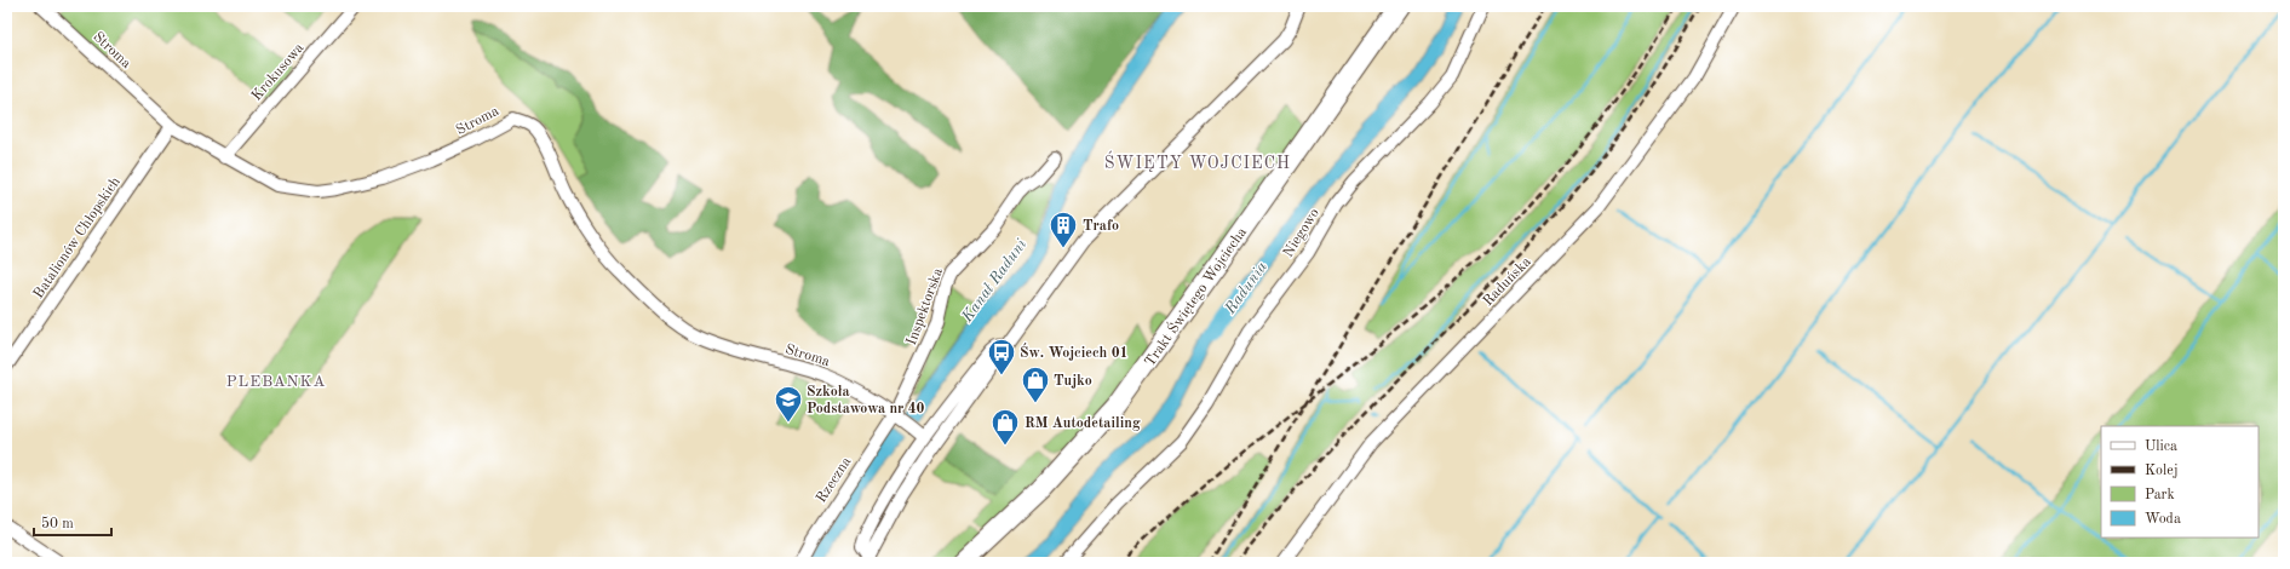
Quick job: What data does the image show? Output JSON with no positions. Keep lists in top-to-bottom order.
{
  "streets": {
    "main road": ["Trakt Świętego Wojciecha"],
    "street": [
      "Stroma",
      "Krokusowa",
      "Niegowo",
      "Batalionów Chłopskich",
      "Raduńska",
      "Inspektorska",
      "Rzeczna"
    ]
  },
  "crossings": [
    ["Stroma", "Krokusowa"],
    ["Stroma", "Batalionów Chłopskich"],
    ["Stroma", "Inspektorska"],
    ["Stroma", "Rzeczna"],
    ["Inspektorska", "Rzeczna"]
  ],
  "districts": ["ŚWIĘTY WOJCIECH", "PLEBANKA"],
  "water": ["Kanał Raduni", "Radunia"],
  "places": {
    "building": ["Trafo"],
    "bus stop": ["Św. Wojciech 01"],
    "shop": ["Tujko", "RM Autodetailing"],
    "school or university": ["Szkoła Podstawowa nr 40"]
  },
  "legend": [
    "Ulica",
    "Kolej",
    "Park",
    "Woda"
  ],
  "scale_bar": "50 m"
}
